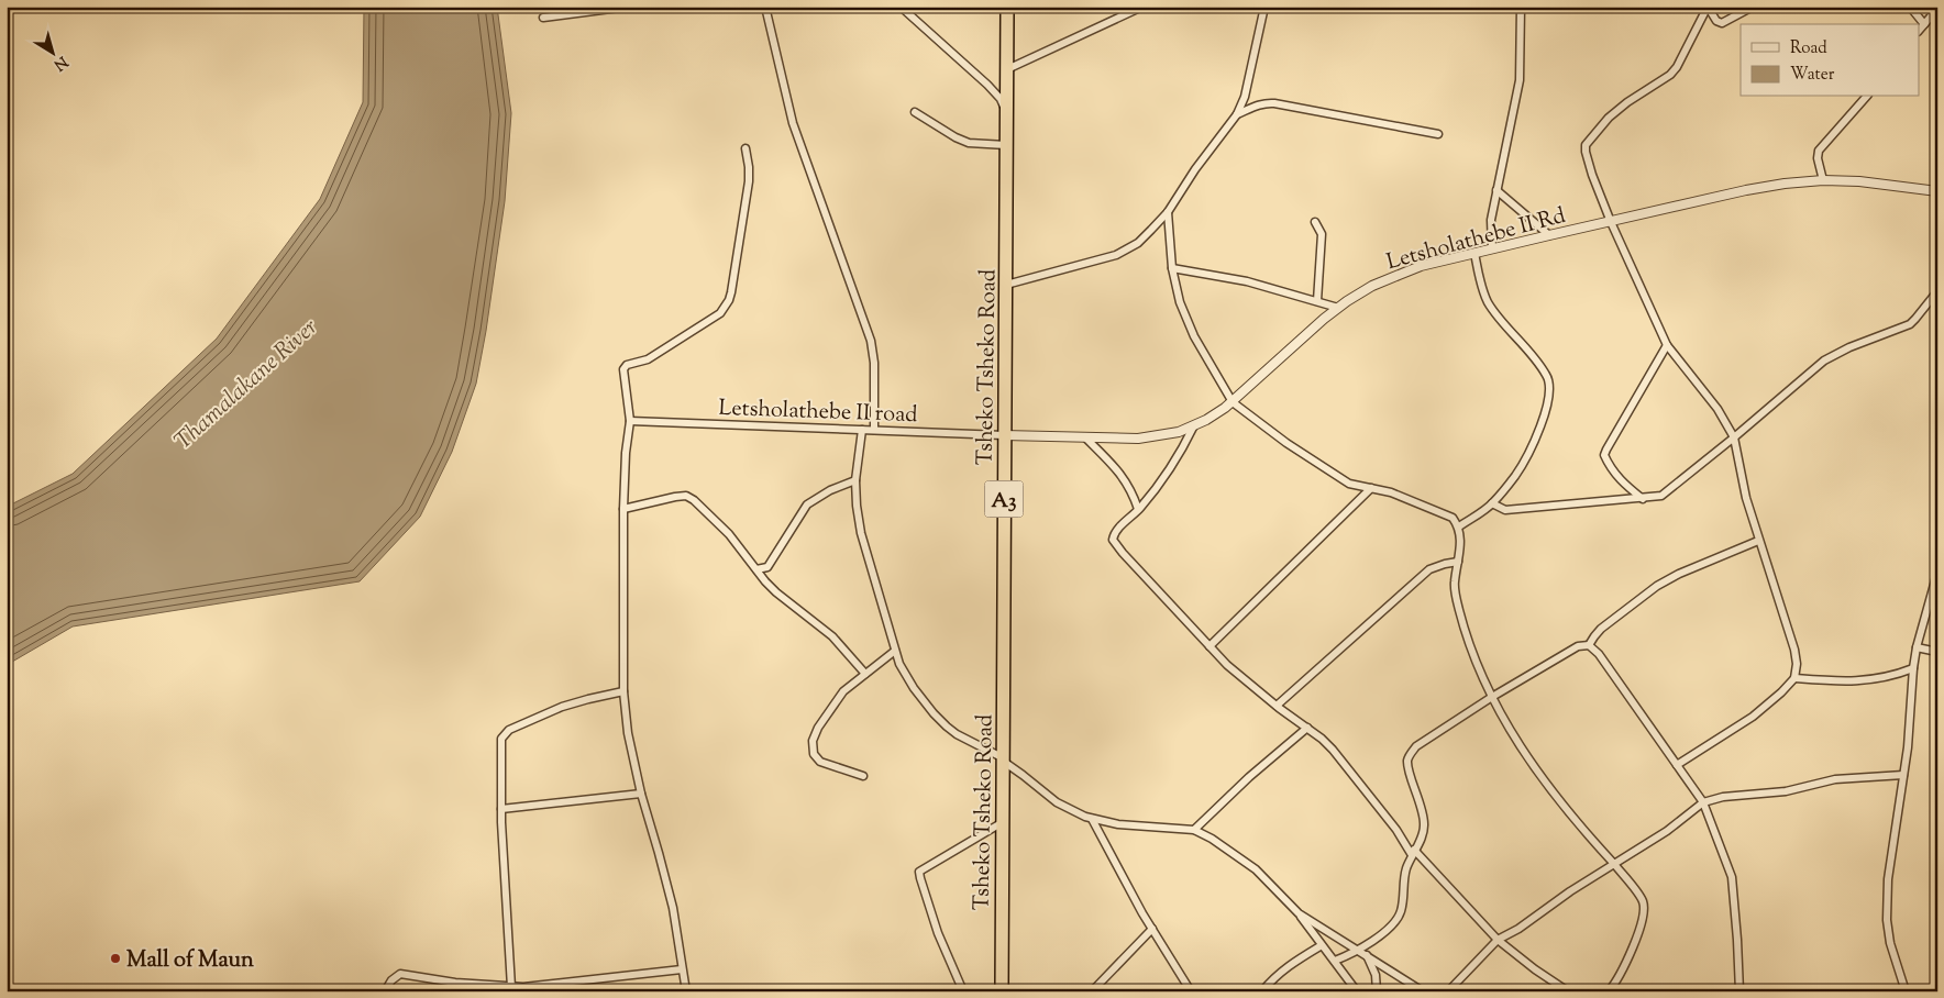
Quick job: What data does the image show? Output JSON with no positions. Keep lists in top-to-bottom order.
{
  "streets": {
    "highway": ["Tsheko Tsheko Road", "A3"],
    "street": ["Letsholathebe II Rd", "Letsholathebe II road"]
  },
  "crossings": [
    ["Letsholathebe II Rd", "Tsheko Tsheko Road"],
    ["Letsholathebe II Rd", "Letsholathebe II road"],
    ["Tsheko Tsheko Road", "Letsholathebe II road"]
  ],
  "water": ["Thamalakane River"],
  "places": ["Mall of Maun"],
  "legend": ["Road", "Water"],
  "north": "bottom right"
}
